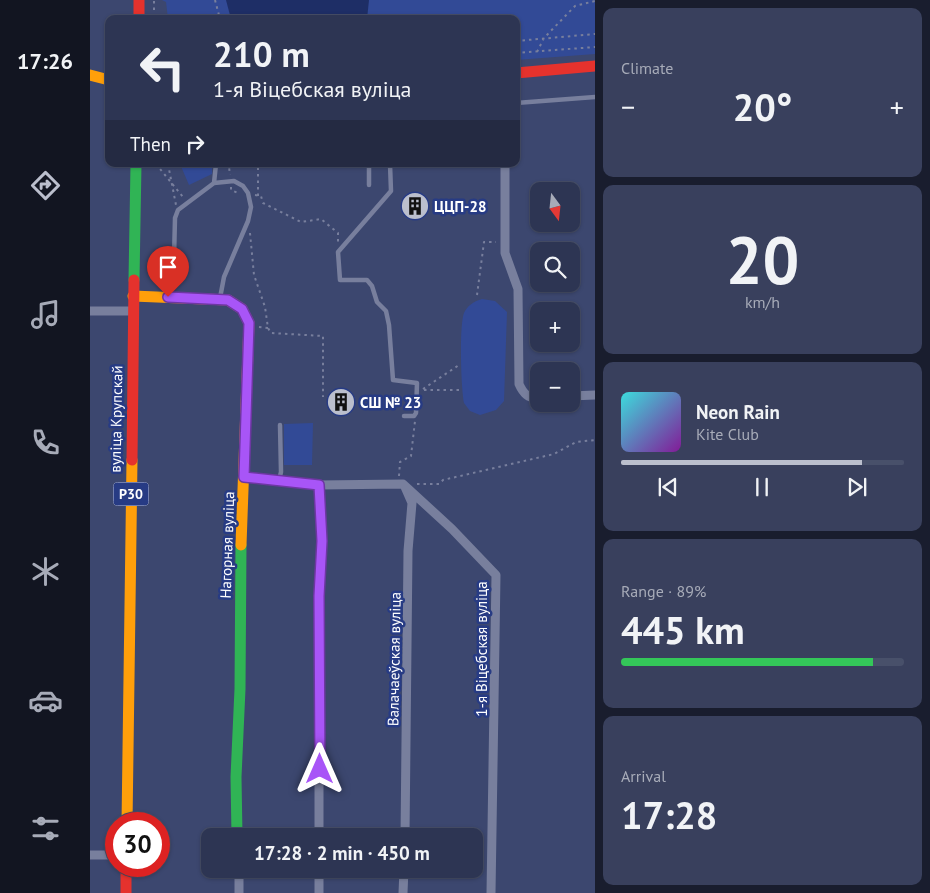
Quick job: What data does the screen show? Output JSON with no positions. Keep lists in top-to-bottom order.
{
  "streets": {
    "main road": ["вуліца Крупскай", "Р30", "Нагорная вуліца"],
    "street": ["1-я Віцебская вуліца", "Валачаеўская вуліца"]
  },
  "crossings": [
    ["вуліца Крупскай", "Нагорная вуліца"],
    ["1-я Віцебская вуліца", "Валачаеўская вуліца"]
  ],
  "places": {
    "building": ["ЦЦП-28", "СШ № 23"]
  },
  "north": "bottom",
  "page": {
    "tabs": "17:26",
    "tile": [
      "Climate",
      ["20", "km/h"],
      ["Range · 89%", "445 km"],
      ["Arrival", "17:28"]
    ],
    "turn": ["210 m", "1-я Віцебская вуліца"],
    "heat": ["−", "20°", "+"],
    "then": "Then",
    "map_buttons": ["+", "−"],
    "song": ["Neon Rain", "Kite Club"],
    "limit": "30",
    "trip": "17:28 · 2 min · 450 m"
  }
}
